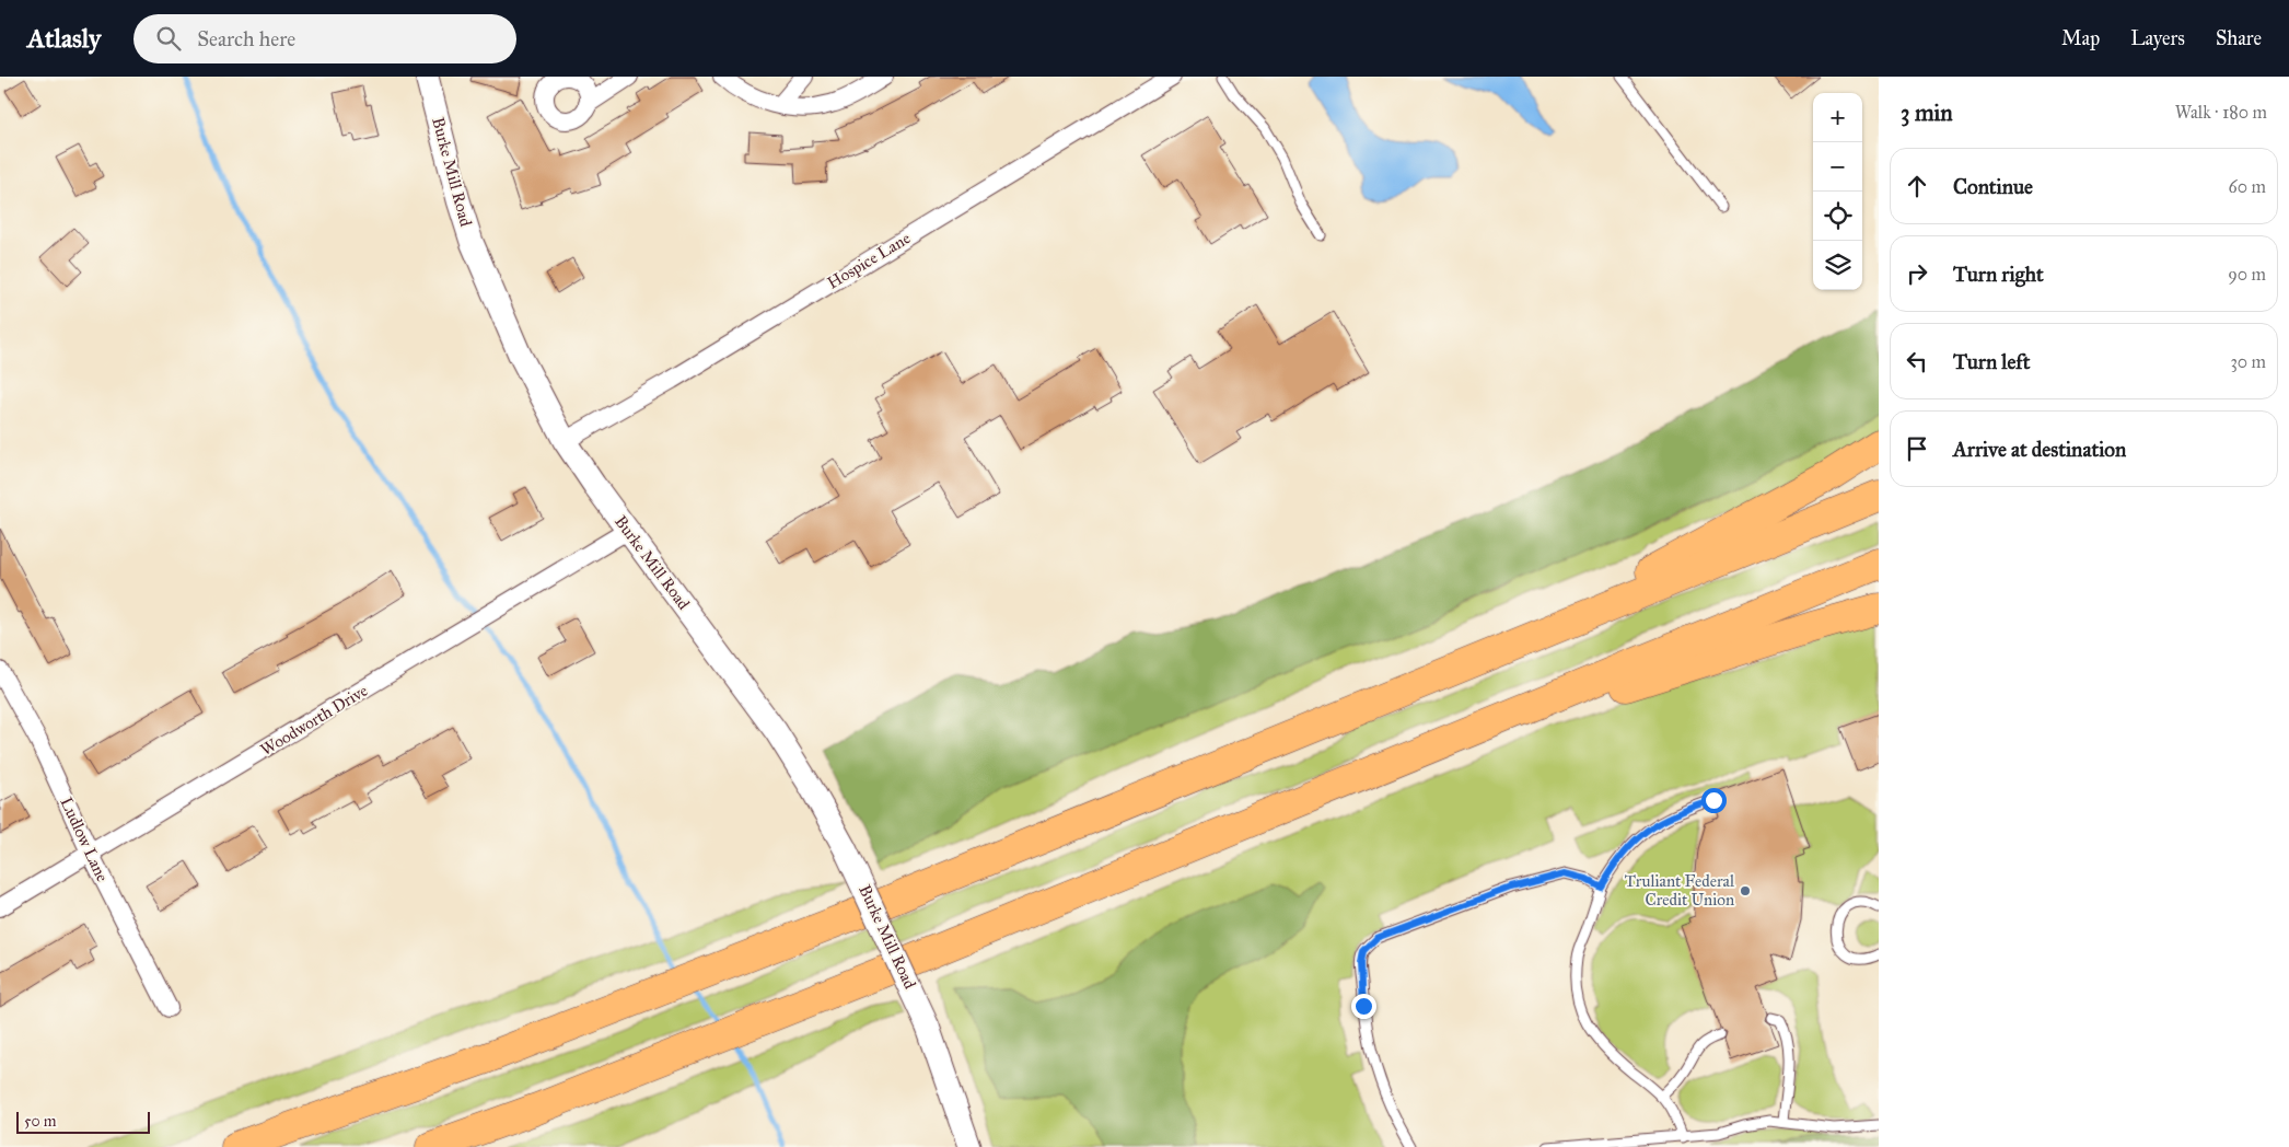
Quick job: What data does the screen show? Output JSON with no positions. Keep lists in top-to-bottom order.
{
  "streets": {
    "street": [
      "Burke Mill Road",
      "Hospice Lane",
      "Woodworth Drive",
      "Ludlow Lane"
    ]
  },
  "crossings": [
    ["Burke Mill Road", "Hospice Lane"],
    ["Burke Mill Road", "Woodworth Drive"],
    ["Woodworth Drive", "Ludlow Lane"]
  ],
  "places": ["Truliant Federal Credit Union"],
  "scale_bar": "50 m",
  "page": {
    "header": "Atlasly",
    "search": "Search here",
    "nav": ["Map", "Layers", "Share"],
    "heading": ["3 min", "Walk · 180 m"],
    "map_buttons": ["+", "−"],
    "list": [
      ["Continue", "60 m"],
      ["Turn right", "90 m"],
      ["Turn left", "30 m"],
      "Arrive at destination"
    ],
    "scale": "50 m"
  }
}
